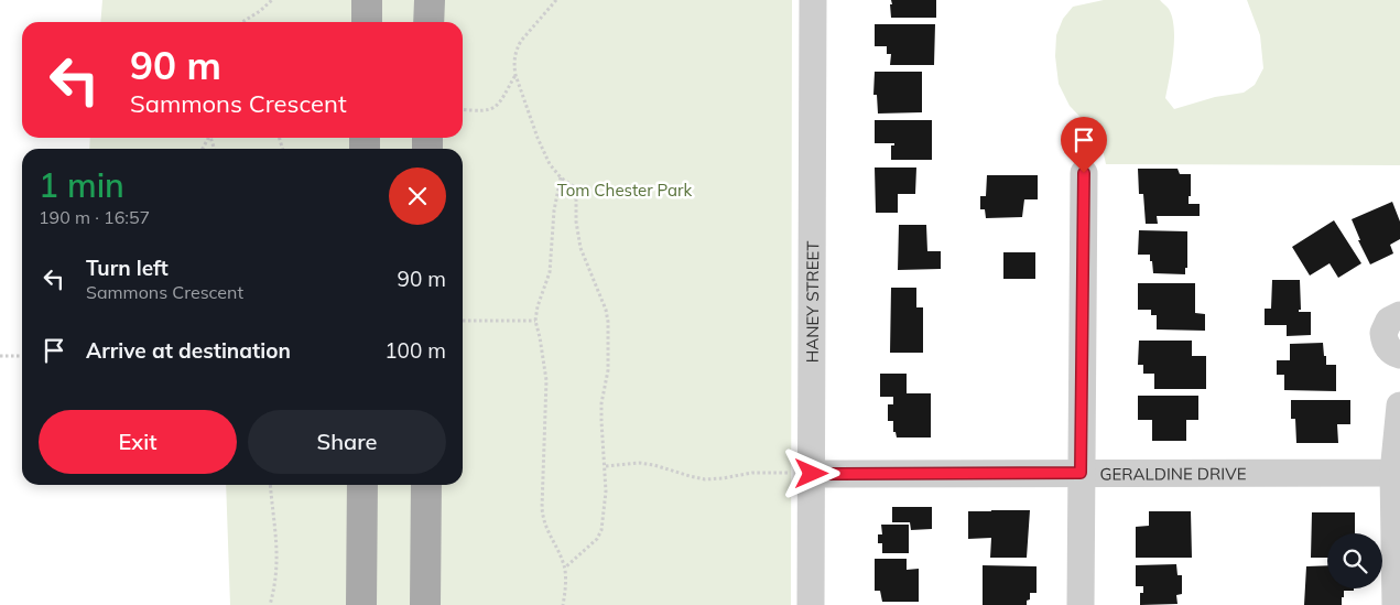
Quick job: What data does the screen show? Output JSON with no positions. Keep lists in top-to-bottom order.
{
  "streets": {
    "street": ["HANEY STREET", "GERALDINE DRIVE"]
  },
  "crossings": [
    ["HANEY STREET", "GERALDINE DRIVE"]
  ],
  "parks": ["Tom Chester Park"],
  "page": {
    "turn": ["90 m", "Sammons Crescent"],
    "heading": ["1 min", "190 m · 16:57"],
    "list": [
      {
        "name": "Turn left",
        "note": "Sammons Crescent",
        "value": "90 m"
      },
      {
        "name": "Arrive at destination",
        "value": "100 m"
      }
    ],
    "buttons": ["Exit", "Share"]
  }
}
